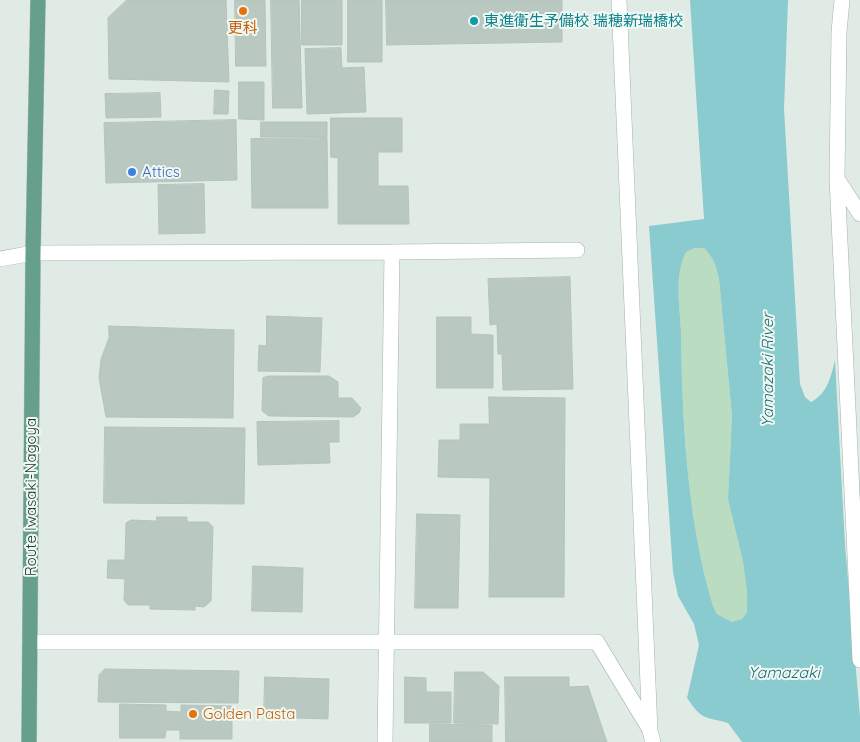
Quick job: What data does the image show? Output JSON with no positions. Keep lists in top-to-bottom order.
{
  "streets": {
    "main road": ["Route Iwasaki-Nagoya"]
  },
  "water": ["Yamazaki River", "Yamazaki"],
  "places": [
    "更科",
    "東進衛生予備校 瑞穂新瑞橋校",
    "Attics",
    "Golden Pasta"
  ]
}
